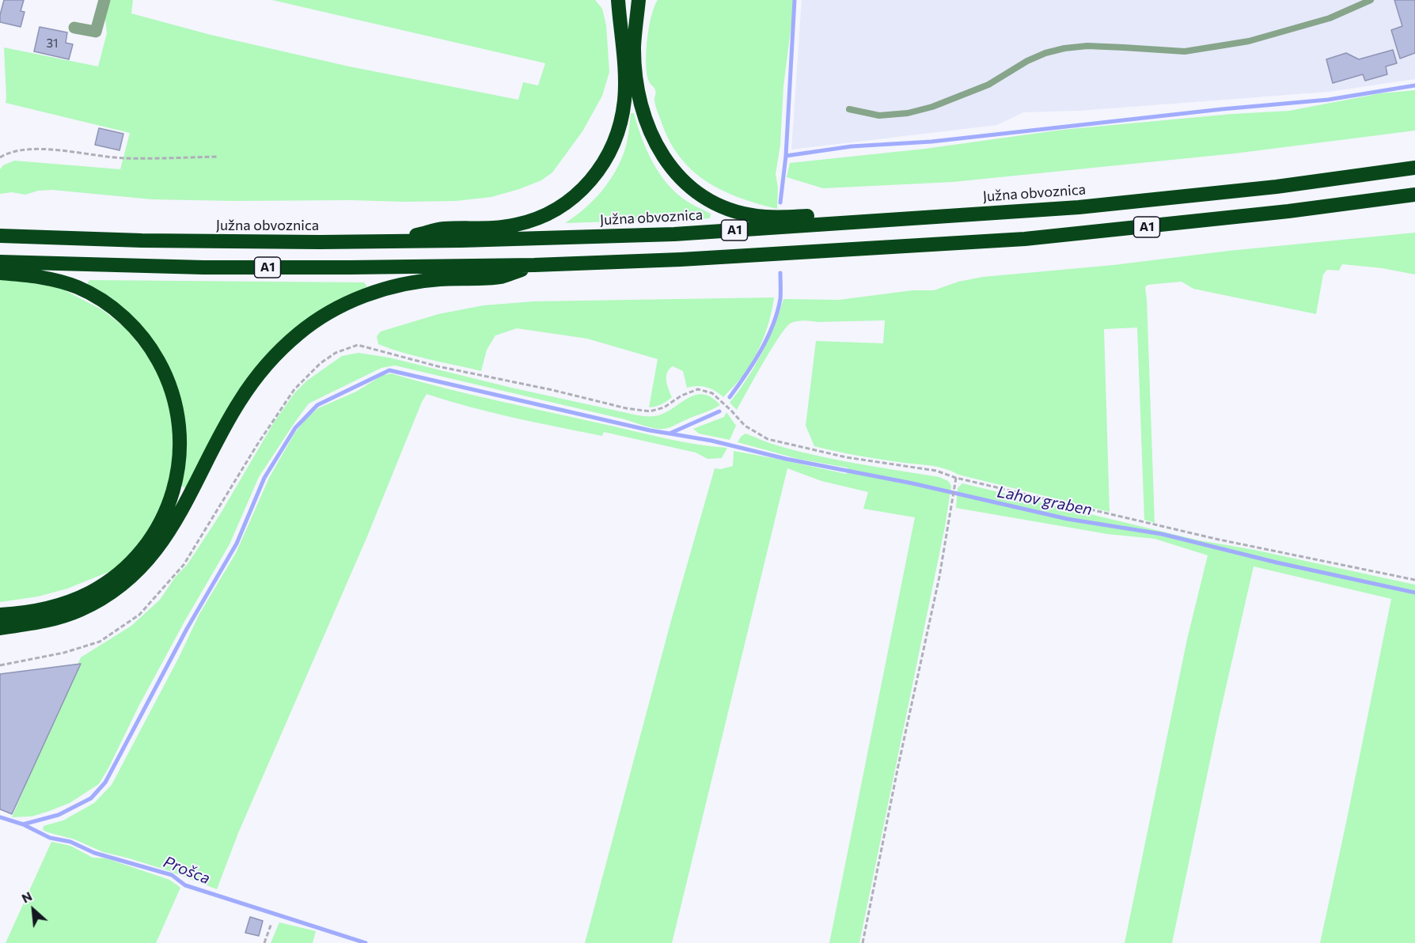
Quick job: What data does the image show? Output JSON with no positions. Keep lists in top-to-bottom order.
{
  "streets": {
    "highway": ["Južna obvoznica", "A1"]
  },
  "water": ["Lahov graben", "Prošca"],
  "house_numbers": ["31"],
  "north": "top left"
}
